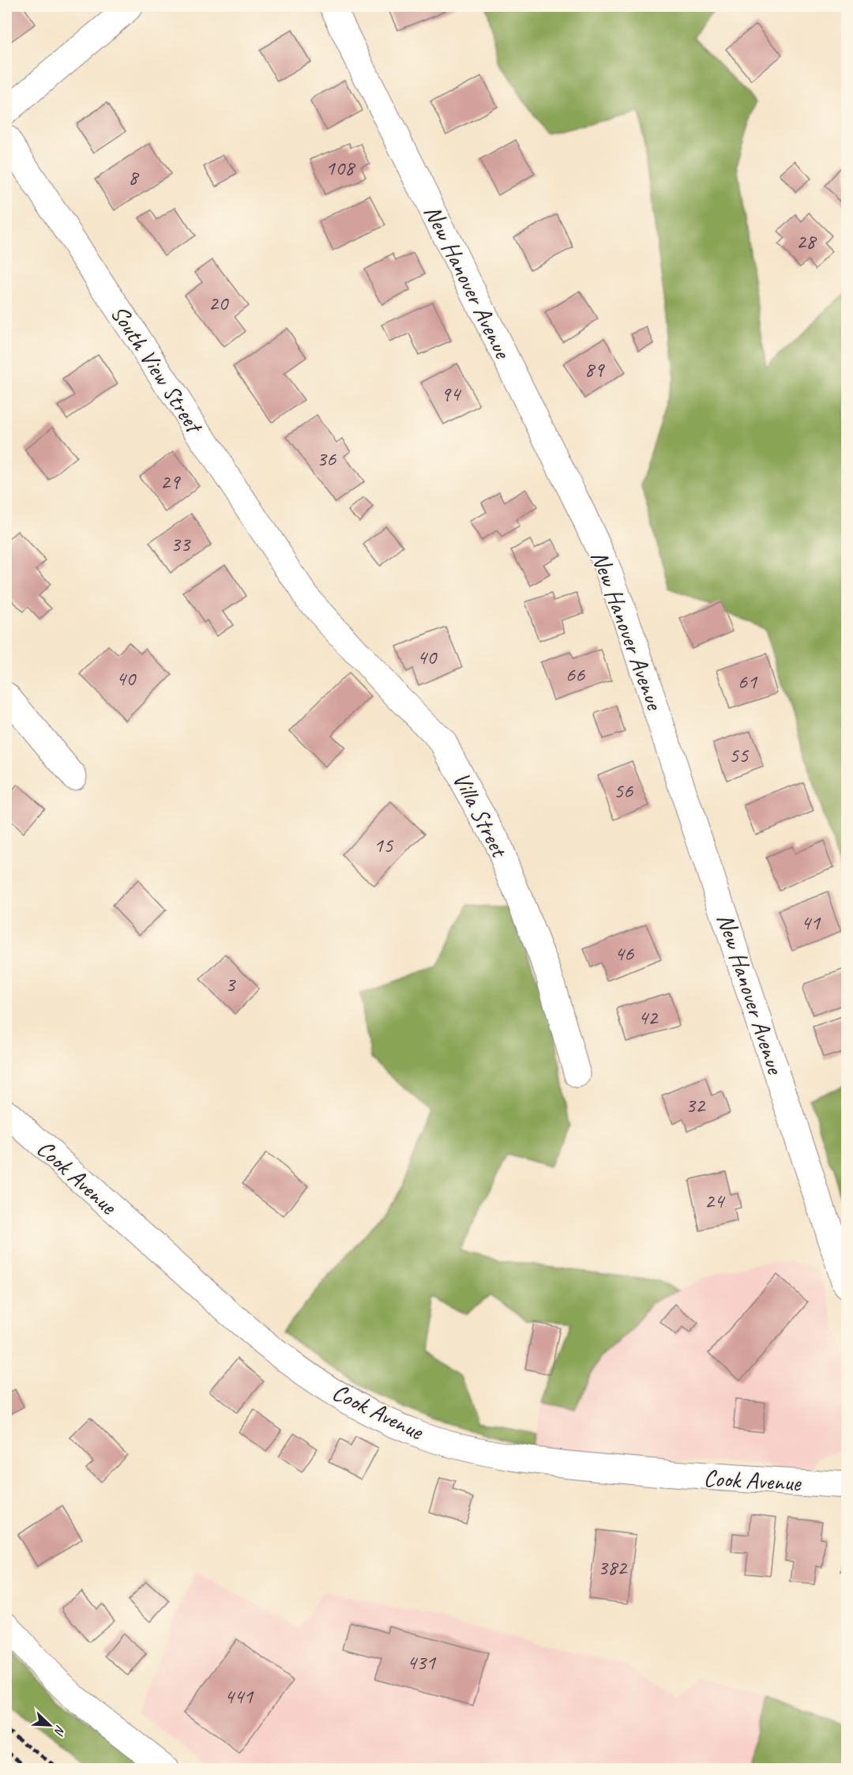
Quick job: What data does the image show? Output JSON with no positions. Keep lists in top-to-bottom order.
{
  "streets": {
    "main road": [
      "New Hanover Avenue",
      "South View Street",
      "Villa Street",
      "Cook Avenue"
    ]
  },
  "crossings": [
    ["South View Street", "Villa Street"]
  ],
  "house_numbers": [
    "108",
    "8",
    "28",
    "20",
    "89",
    "94",
    "36",
    "29",
    "33",
    "40",
    "66",
    "40",
    "61",
    "55",
    "56",
    "15",
    "41",
    "46",
    "3",
    "42",
    "32",
    "24",
    "382",
    "431",
    "441"
  ],
  "north": "bottom right"
}
